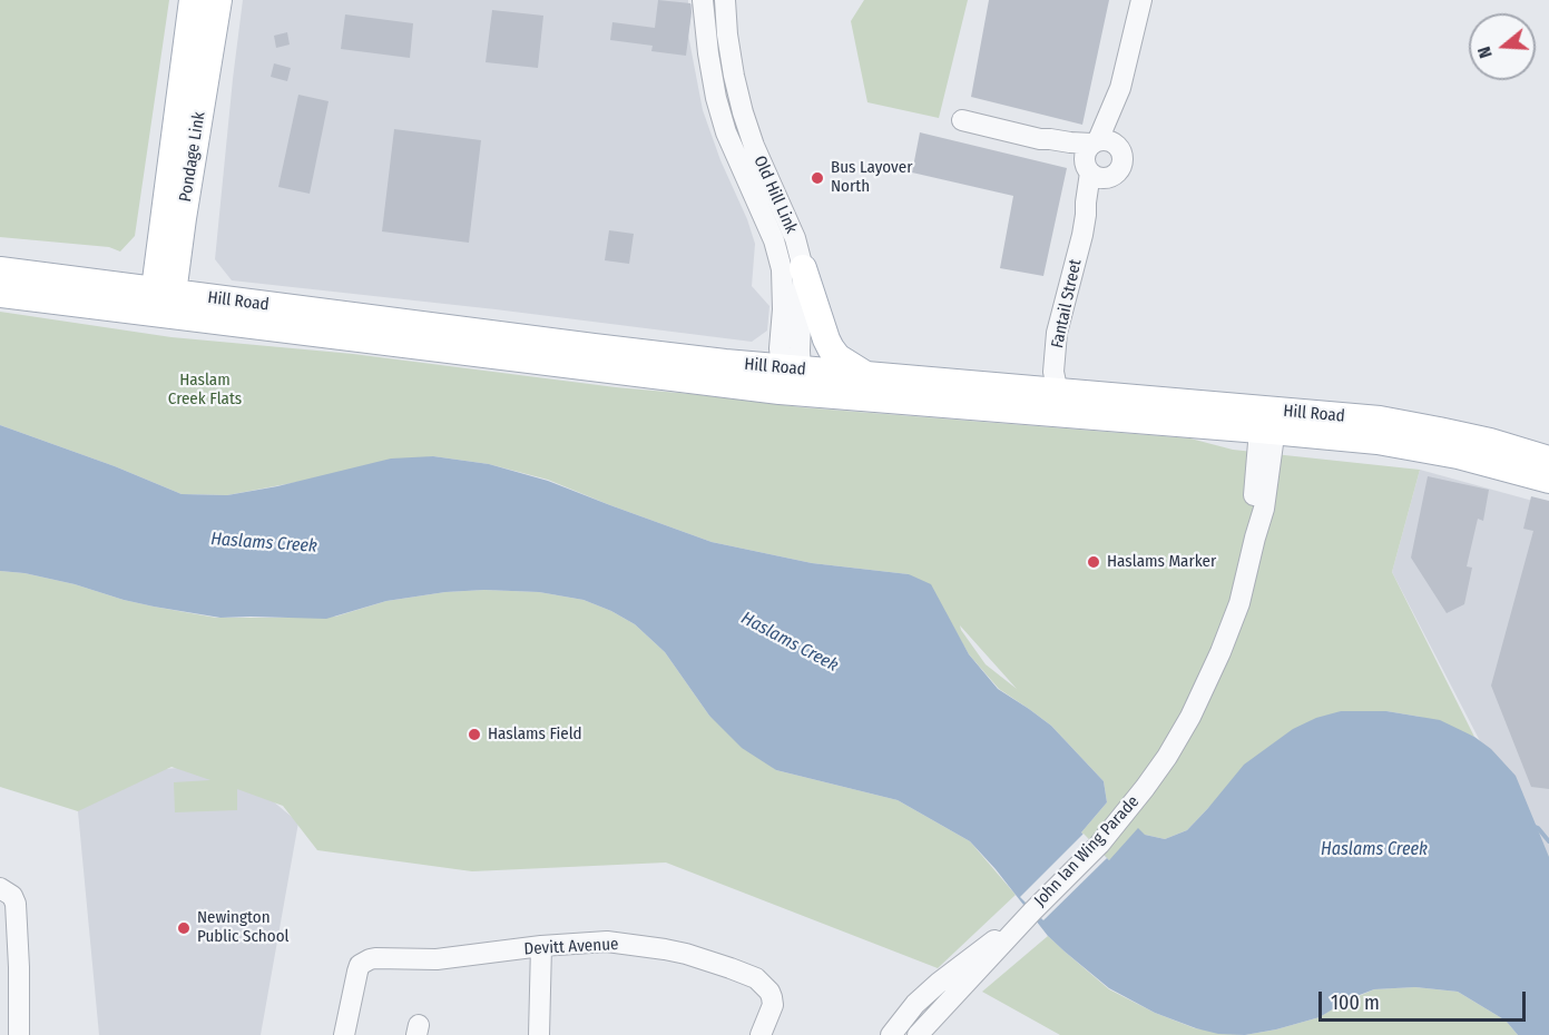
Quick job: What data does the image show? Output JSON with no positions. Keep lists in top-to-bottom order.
{
  "streets": {
    "main road": ["Pondage Link", "Hill Road"],
    "street": [
      "Old Hill Link",
      "Fantail Street",
      "John Ian Wing Parade",
      "Devitt Avenue"
    ]
  },
  "crossings": [
    ["Pondage Link", "Hill Road"],
    ["Old Hill Link", "Hill Road"],
    ["Hill Road", "Fantail Street"],
    ["Hill Road", "John Ian Wing Parade"]
  ],
  "water": ["Haslams Creek"],
  "parks": ["Haslam Creek Flats"],
  "places": [
    "Bus Layover North",
    "Haslams Marker",
    "Haslams Field",
    "Newington Public School"
  ],
  "scale_bar": "100 m",
  "north": "left"
}
